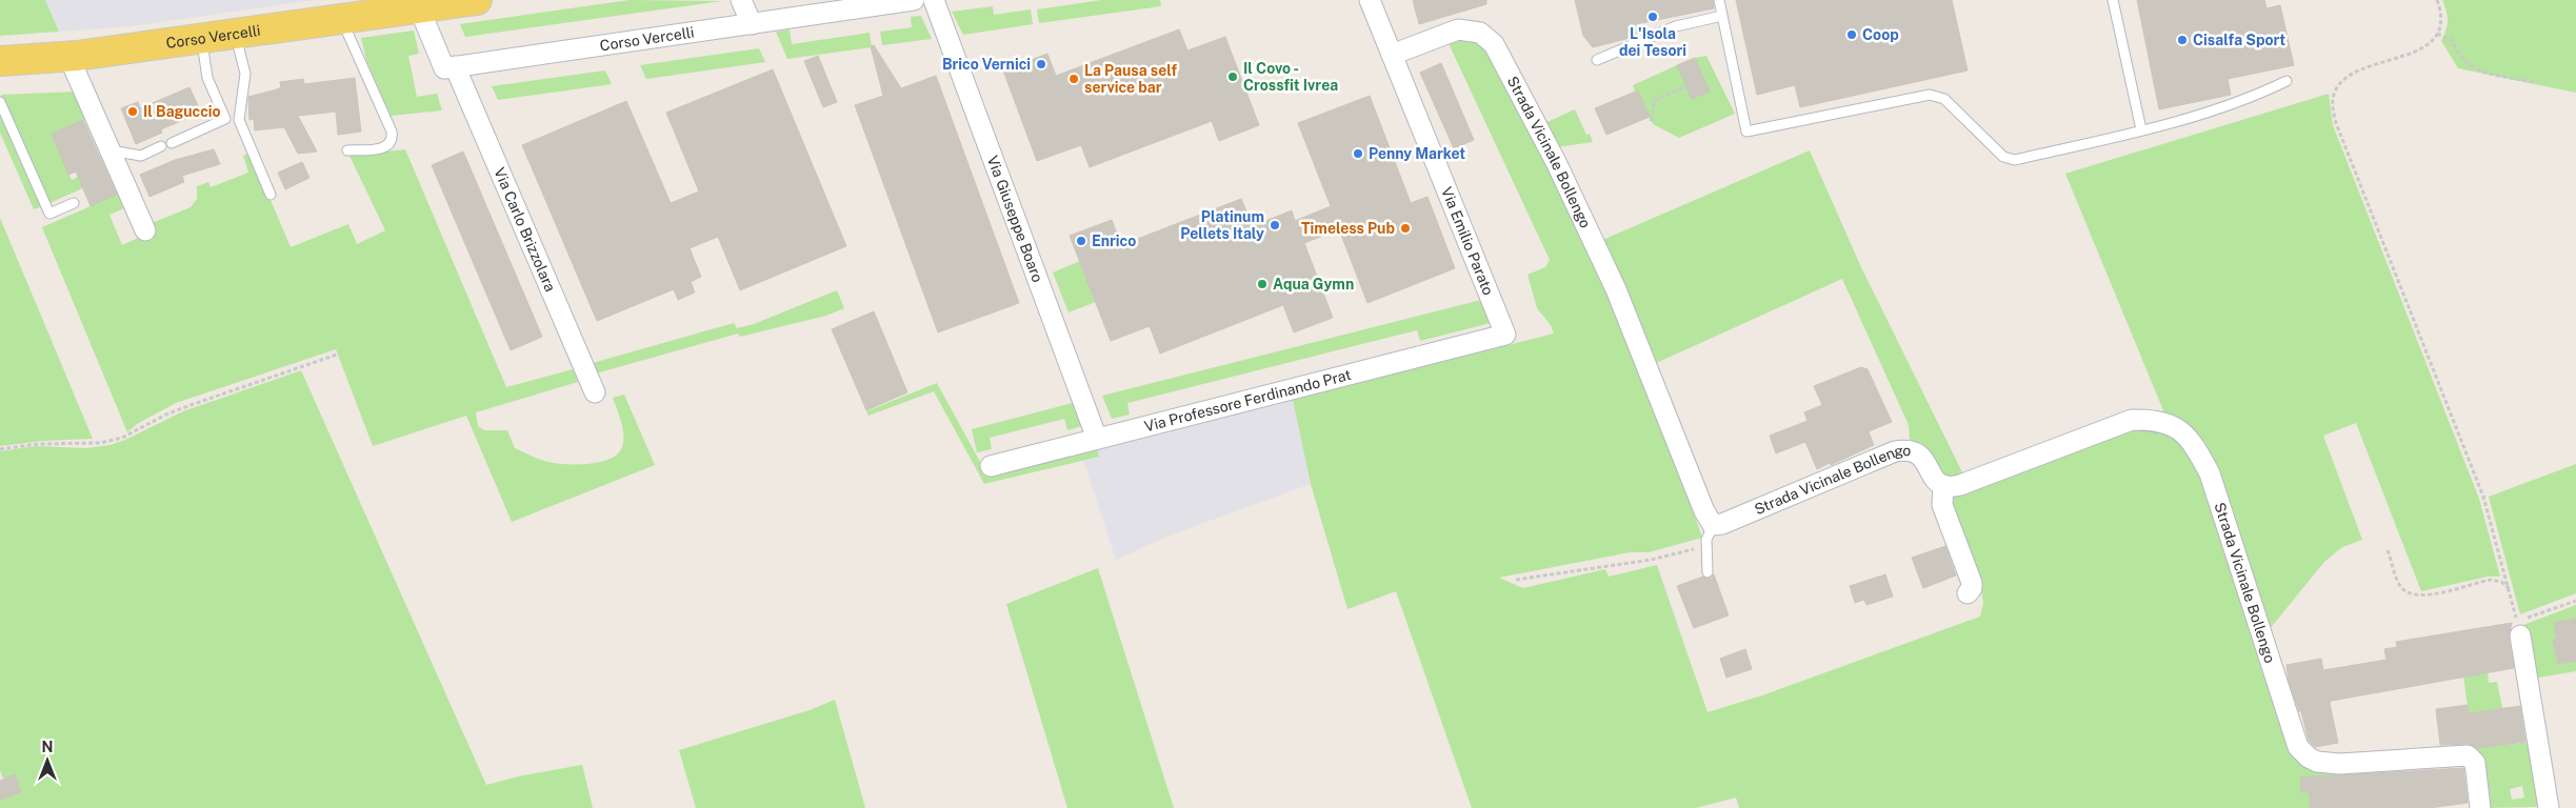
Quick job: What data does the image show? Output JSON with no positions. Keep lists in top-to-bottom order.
{
  "streets": {
    "main road": ["Corso Vercelli"],
    "street": [
      "Strada Vicinale Bollengo",
      "Via Giuseppe Boaro",
      "Via Carlo Brizzolara",
      "Via Emilio Parato",
      "Via Professore Ferdinando Prat"
    ]
  },
  "crossings": [
    ["Corso Vercelli", "Via Carlo Brizzolara"],
    ["Strada Vicinale Bollengo", "Via Emilio Parato"],
    ["Via Giuseppe Boaro", "Via Professore Ferdinando Prat"],
    ["Via Emilio Parato", "Via Professore Ferdinando Prat"]
  ],
  "places": [
    "L'Isola dei Tesori",
    "Coop",
    "Cisalfa Sport",
    "Brico Vernici",
    "Il Covo - Crossfit Ivrea",
    "La Pausa self service bar",
    "Il Baguccio",
    "Penny Market",
    "Platinum Pellets Italy",
    "Timeless Pub",
    "Enrico",
    "Aqua Gymn"
  ],
  "north": "top"
}
